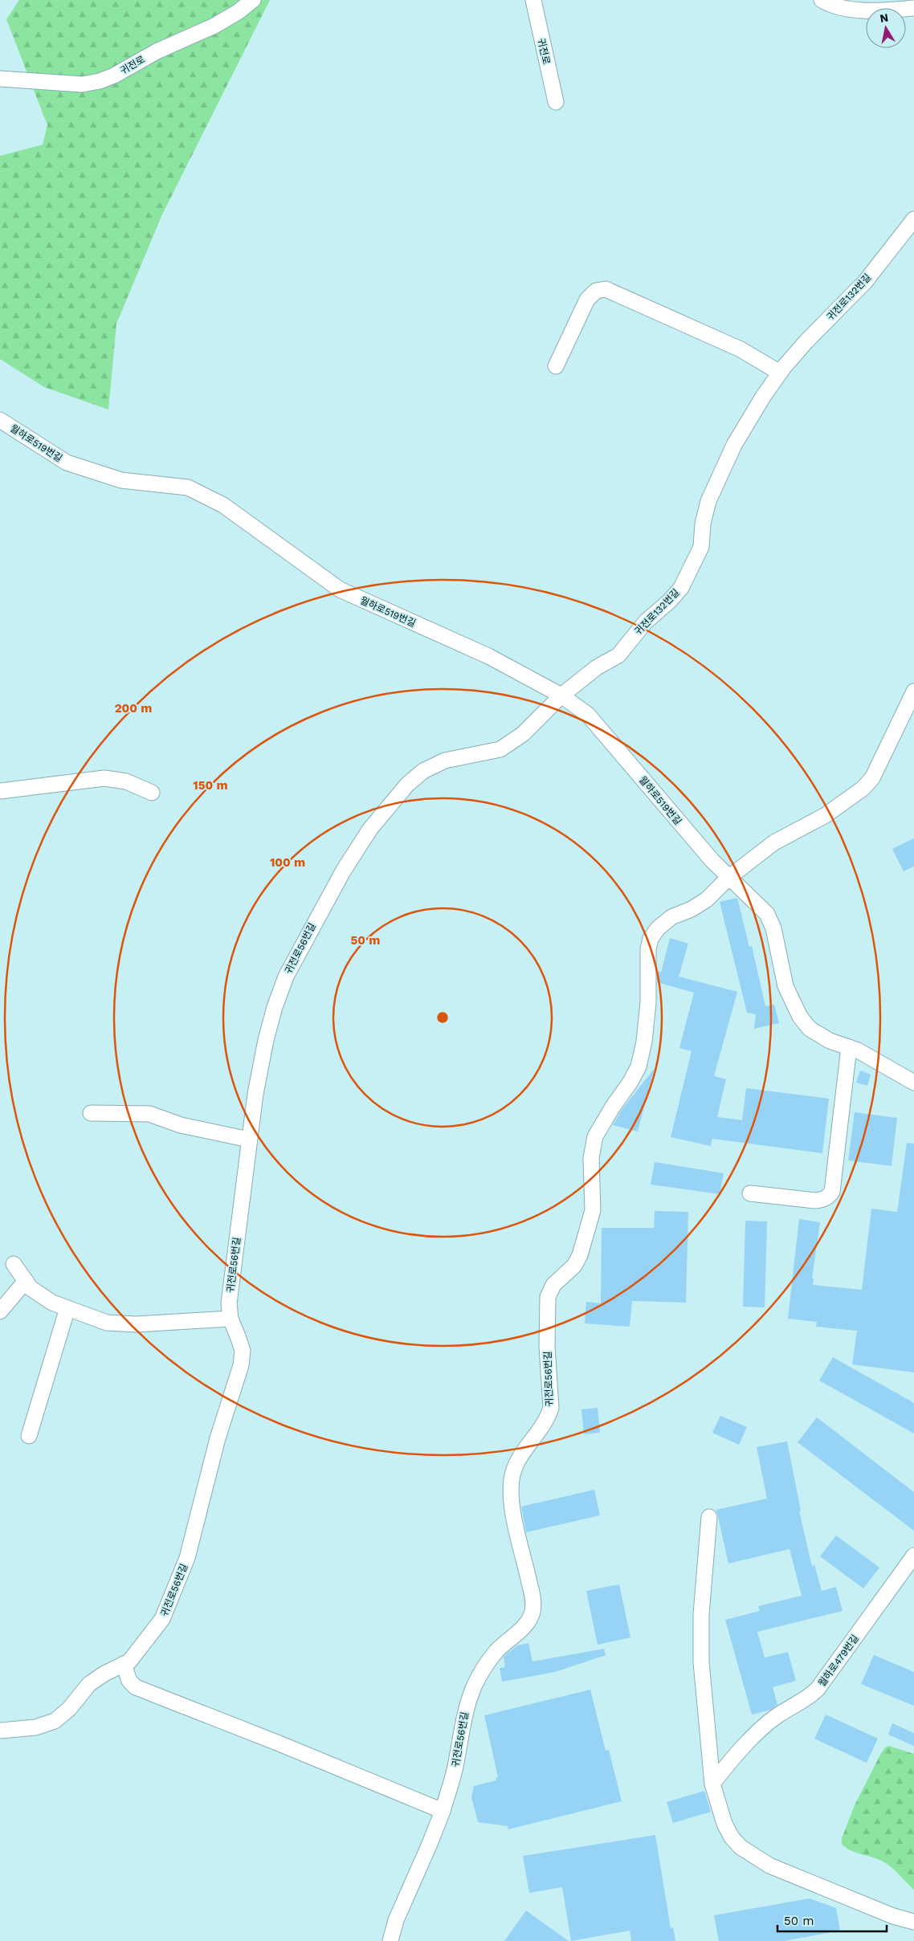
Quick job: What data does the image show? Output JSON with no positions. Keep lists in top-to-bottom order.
{
  "streets": {
    "street": [
      "귀전로",
      "귀전로132번길",
      "월하로519번길",
      "귀전로56번길",
      "월하로479번길"
    ]
  },
  "crossings": [
    ["귀전로132번길", "월하로519번길"],
    ["귀전로132번길", "귀전로56번길"],
    ["월하로519번길", "귀전로56번길"]
  ],
  "scale_bar": "50 m",
  "north": "top",
  "rings": [
    "200 m",
    "150 m",
    "100 m",
    "50 m"
  ]
}
